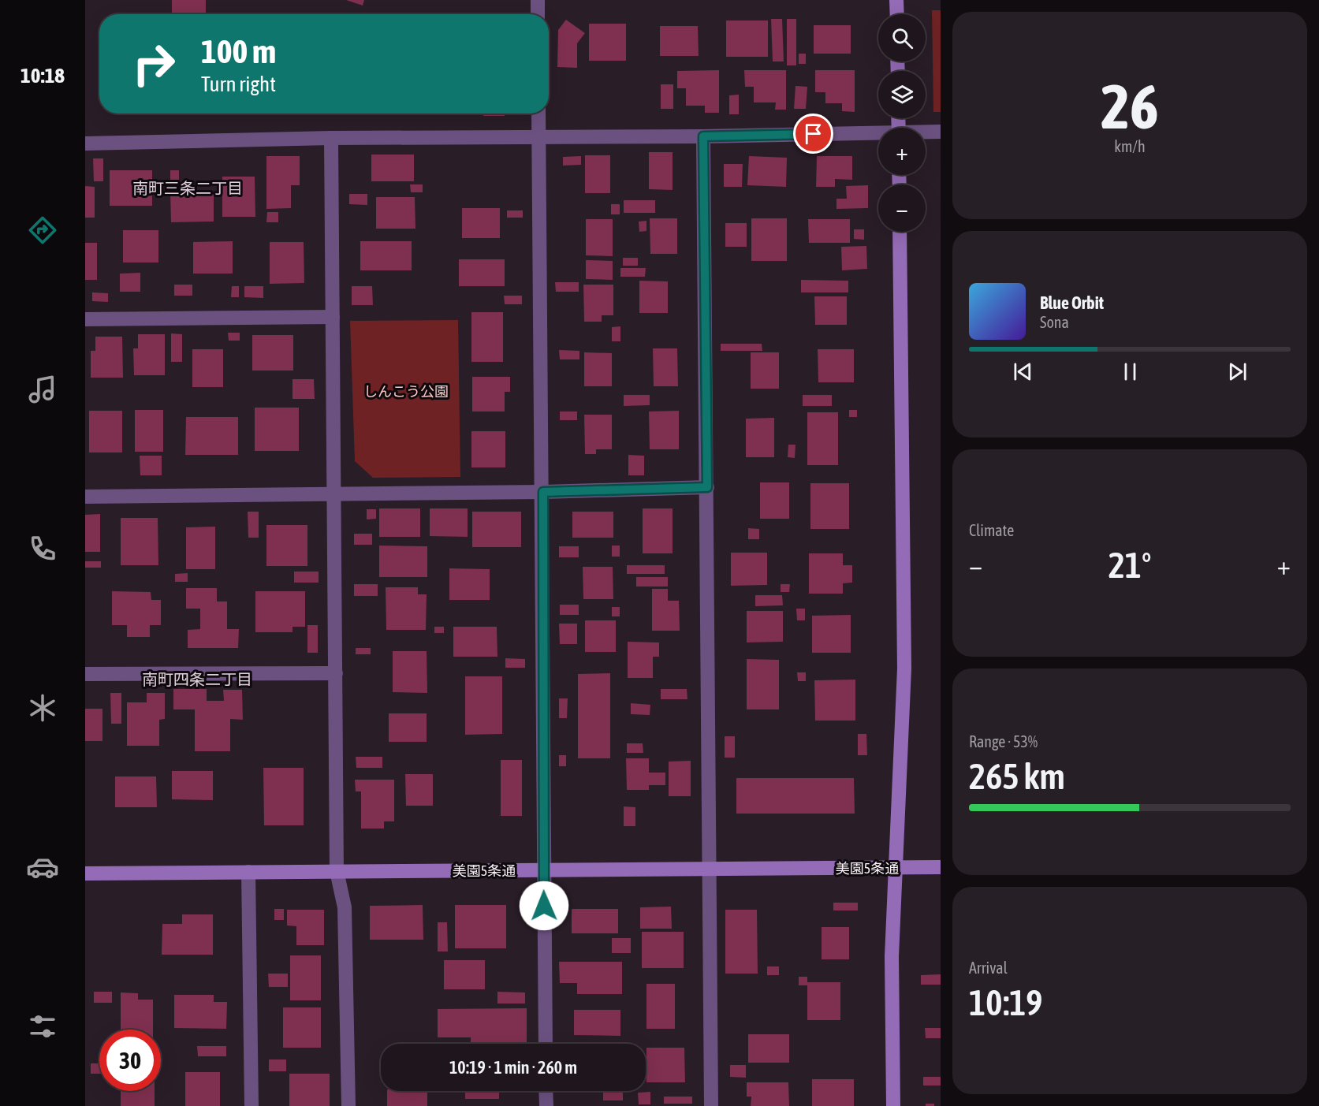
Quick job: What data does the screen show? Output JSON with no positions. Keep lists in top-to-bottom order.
{
  "streets": {
    "street": ["美園5条通"]
  },
  "districts": ["南町三条二丁目", "南町四条二丁目"],
  "parks": ["しんこう公園"],
  "page": {
    "tabs": "10:18",
    "tile": [
      ["26", "km/h"],
      "Climate",
      ["Range · 53%", "265 km"],
      ["Arrival", "10:19"]
    ],
    "map_buttons": ["+", "−"],
    "turn": ["100 m", "Turn right"],
    "song": ["Blue Orbit", "Sona"],
    "heat": ["−", "21°", "+"],
    "limit": "30",
    "trip": "10:19 · 1 min · 260 m"
  }
}
